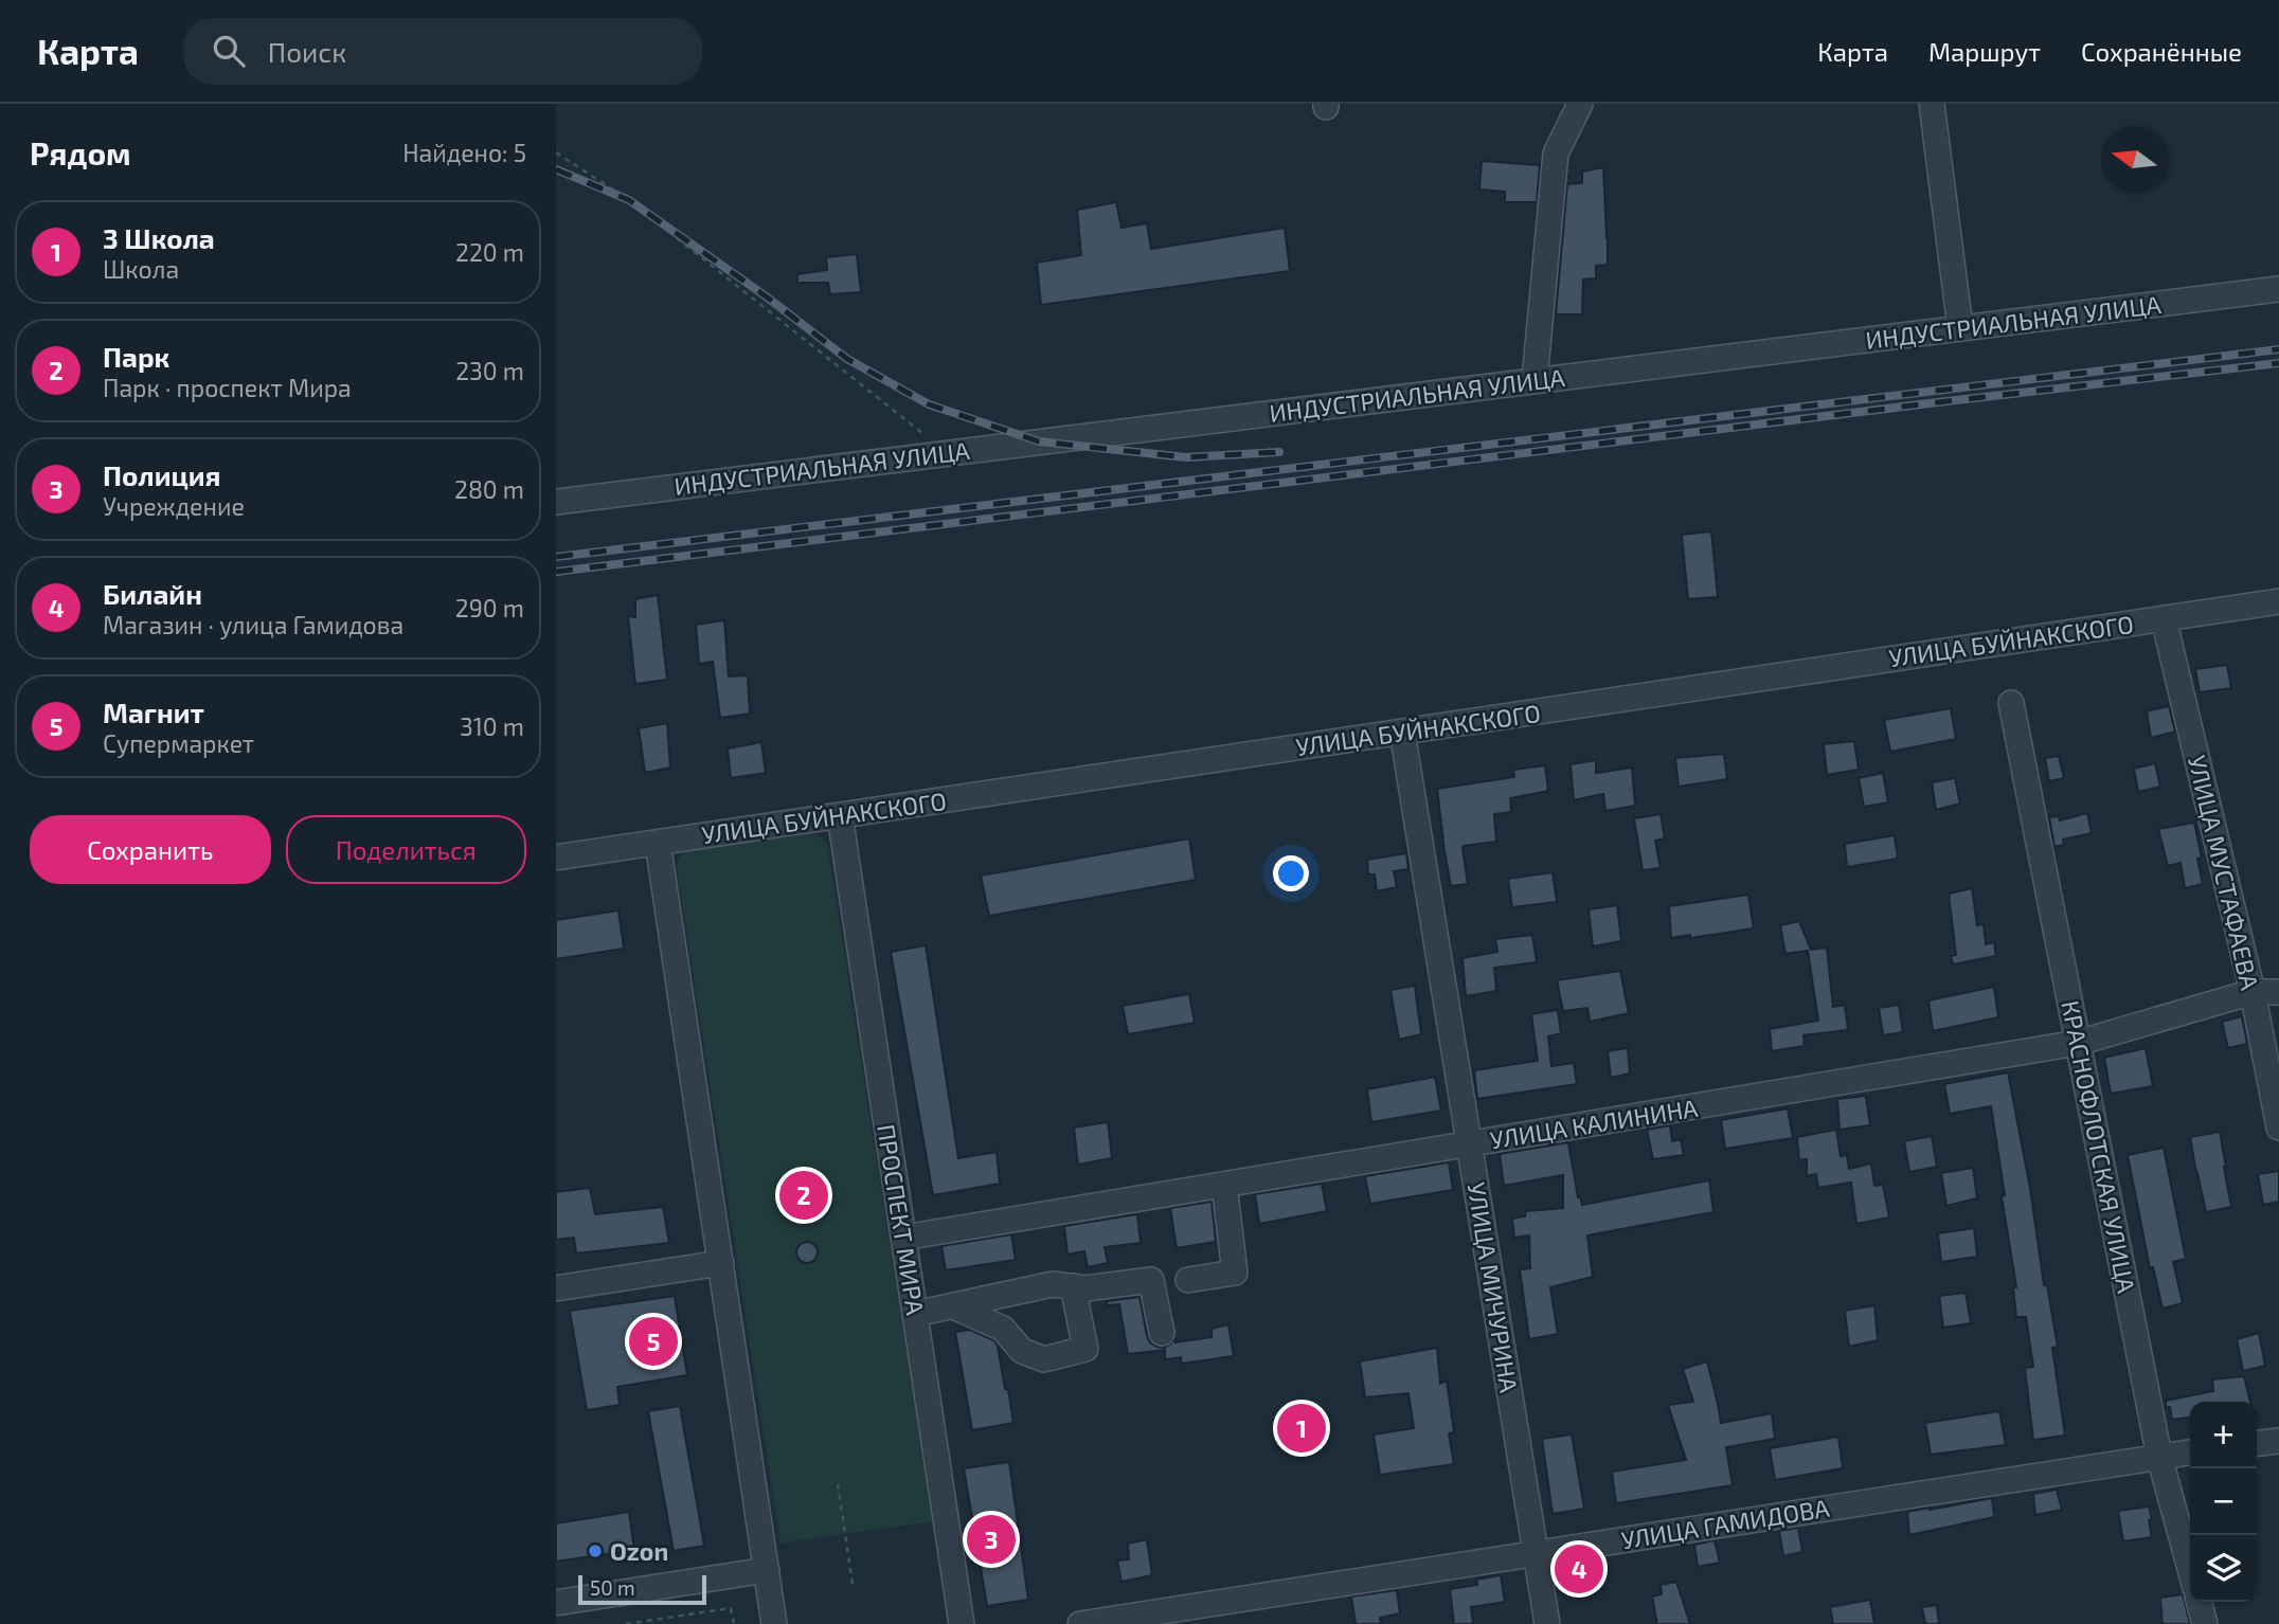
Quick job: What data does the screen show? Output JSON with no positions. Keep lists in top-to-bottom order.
{
  "streets": {
    "street": [
      "ИНДУСТРИАЛЬНАЯ УЛИЦА",
      "УЛИЦА БУЙНАКСКОГО",
      "УЛИЦА МУСТАФАЕВА",
      "УЛИЦА КАЛИНИНА",
      "КРАСНОФЛОТСКАЯ УЛИЦА",
      "ПРОСПЕКТ МИРА",
      "УЛИЦА МИЧУРИНА",
      "УЛИЦА ГАМИДОВА"
    ]
  },
  "crossings": [
    ["УЛИЦА БУЙНАКСКОГО", "УЛИЦА МУСТАФАЕВА"],
    ["УЛИЦА БУЙНАКСКОГО", "ПРОСПЕКТ МИРА"],
    ["УЛИЦА БУЙНАКСКОГО", "УЛИЦА МИЧУРИНА"],
    ["УЛИЦА МУСТАФАЕВА", "УЛИЦА КАЛИНИНА"],
    ["УЛИЦА КАЛИНИНА", "КРАСНОФЛОТСКАЯ УЛИЦА"],
    ["УЛИЦА КАЛИНИНА", "ПРОСПЕКТ МИРА"],
    ["УЛИЦА КАЛИНИНА", "УЛИЦА МИЧУРИНА"],
    ["КРАСНОФЛОТСКАЯ УЛИЦА", "УЛИЦА ГАМИДОВА"],
    ["УЛИЦА МИЧУРИНА", "УЛИЦА ГАМИДОВА"]
  ],
  "places": ["Ozon"],
  "scale_bar": "50 m",
  "north": "left",
  "page": {
    "header": "Карта",
    "search": "Поиск",
    "nav": ["Карта", "Маршрут", "Сохранённые"],
    "heading": ["Рядом", "Найдено: 5"],
    "list": [
      {
        "mark": "1",
        "name": "3 Школа",
        "note": "Школа",
        "value": "220 m"
      },
      {
        "mark": "2",
        "name": "Парк",
        "note": "Парк · проспект Мира",
        "value": "230 m"
      },
      {
        "mark": "3",
        "name": "Полиция",
        "note": "Учреждение",
        "value": "280 m"
      },
      {
        "mark": "4",
        "name": "Билайн",
        "note": "Магазин · улица Гамидова",
        "value": "290 m"
      },
      {
        "mark": "5",
        "name": "Магнит",
        "note": "Супермаркет",
        "value": "310 m"
      }
    ],
    "buttons": ["Сохранить", "Поделиться"],
    "pins": [
      "2",
      "5",
      "1",
      "3",
      "4"
    ],
    "map_buttons": ["+", "−"],
    "scale": "50 m"
  }
}
